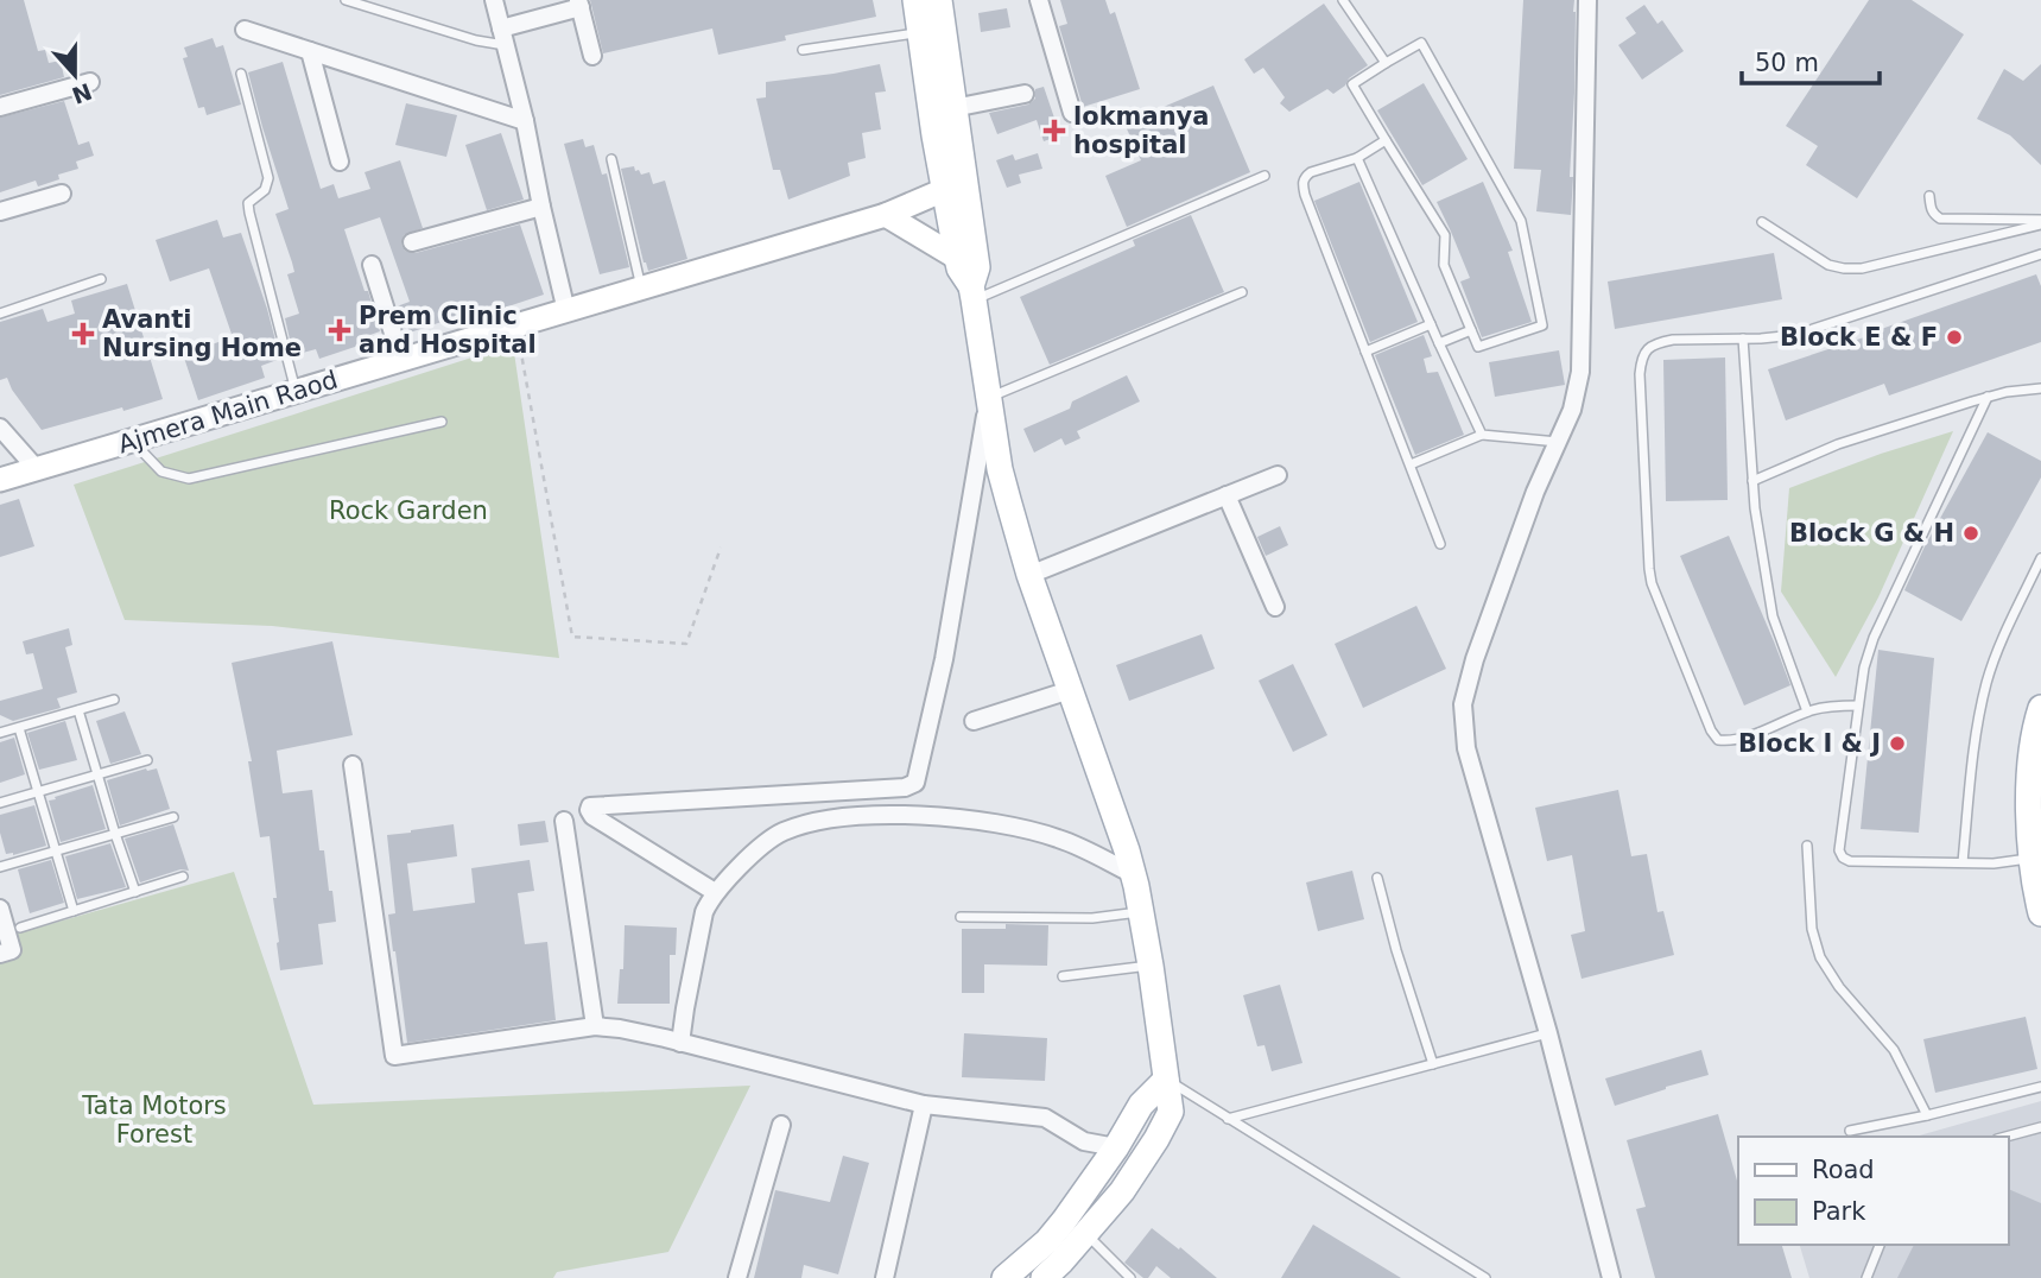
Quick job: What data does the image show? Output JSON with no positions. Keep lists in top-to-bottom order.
{
  "streets": {
    "street": ["Ajmera Main Raod"]
  },
  "parks": ["Rock Garden", "Tata Motors Forest"],
  "places": {
    "health": ["lokmanya hospital", "Prem Clinic and Hospital", "Avanti Nursing Home"],
    "other": ["Block E & F", "Block G & H", "Block I & J"]
  },
  "legend": ["Road", "Park"],
  "scale_bar": "50 m",
  "north": "bottom"
}
